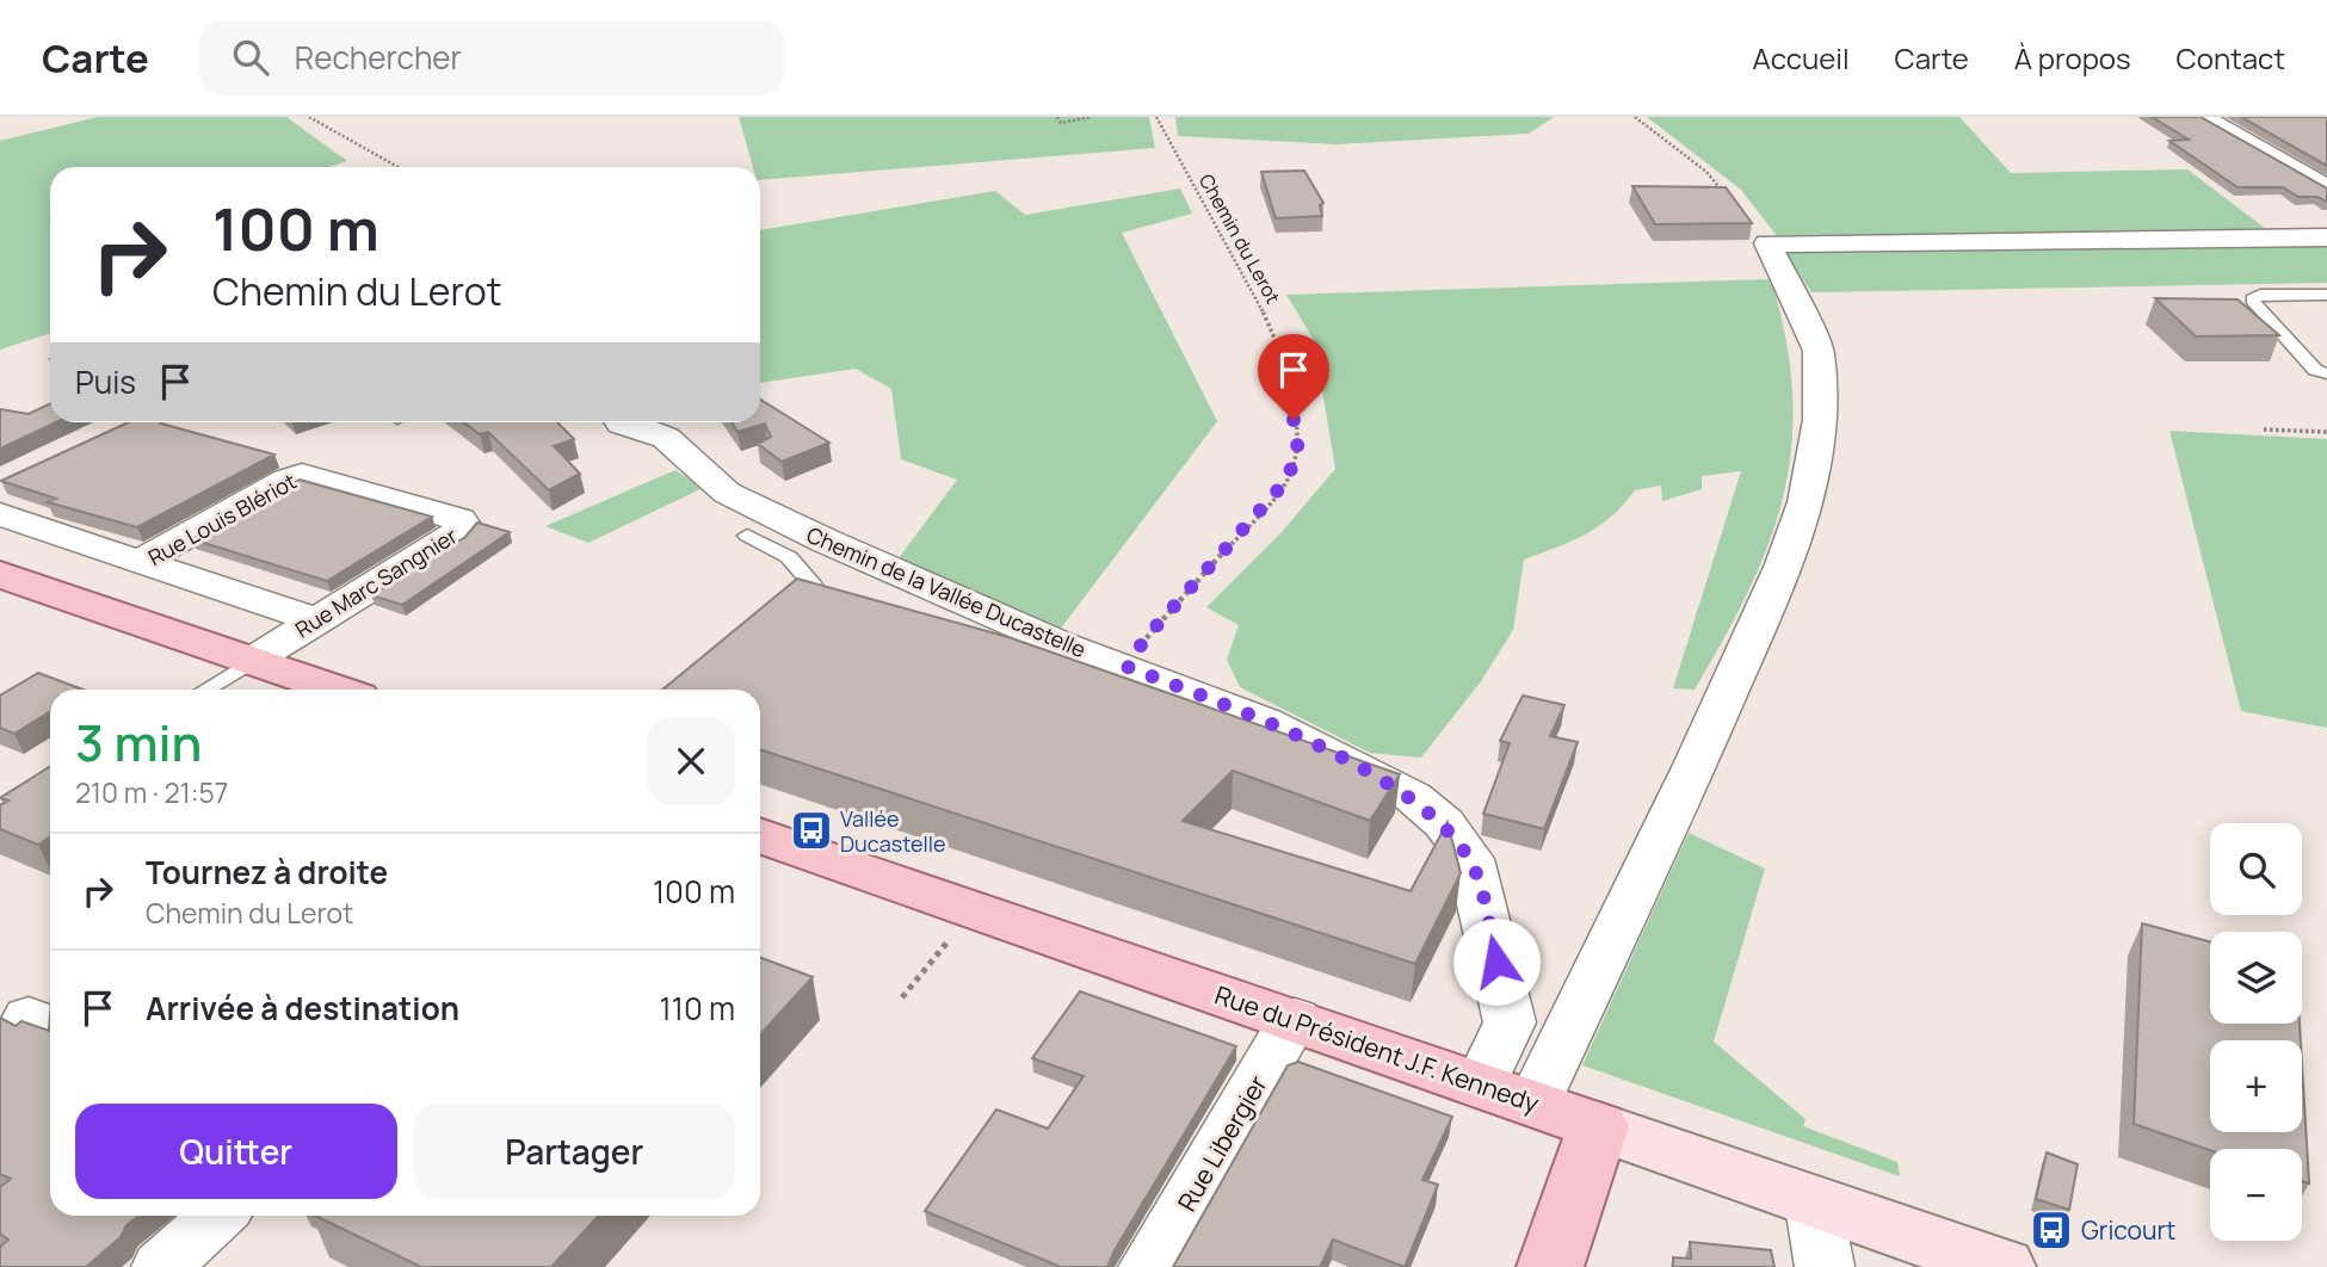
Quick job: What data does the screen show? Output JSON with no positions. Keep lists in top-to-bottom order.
{
  "streets": {
    "main road": ["Rue du Président J.F. Kennedy"],
    "street": [
      "Rue Louis Blériot",
      "Rue Marc Sangnier",
      "Chemin de la Vallée Ducastelle",
      "Rue Libergier"
    ],
    "path": ["Chemin du Lerot"]
  },
  "crossings": [
    ["Chemin du Lerot", "Chemin de la Vallée Ducastelle"],
    ["Rue Louis Blériot", "Rue Marc Sangnier"],
    ["Chemin de la Vallée Ducastelle", "Rue du Président J.F. Kennedy"],
    ["Rue du Président J.F. Kennedy", "Rue Libergier"]
  ],
  "places": {
    "bus stop": ["Vallée Ducastelle", "Gricourt"]
  },
  "page": {
    "header": "Carte",
    "search": "Rechercher",
    "nav": [
      "Accueil",
      "Carte",
      "À propos",
      "Contact"
    ],
    "turn": ["100 m", "Chemin du Lerot"],
    "then": "Puis",
    "heading": ["3 min", "210 m · 21:57"],
    "map_buttons": ["+", "−"],
    "list": [
      {
        "name": "Tournez à droite",
        "note": "Chemin du Lerot",
        "value": "100 m"
      },
      {
        "name": "Arrivée à destination",
        "value": "110 m"
      }
    ],
    "buttons": ["Quitter", "Partager"]
  }
}
